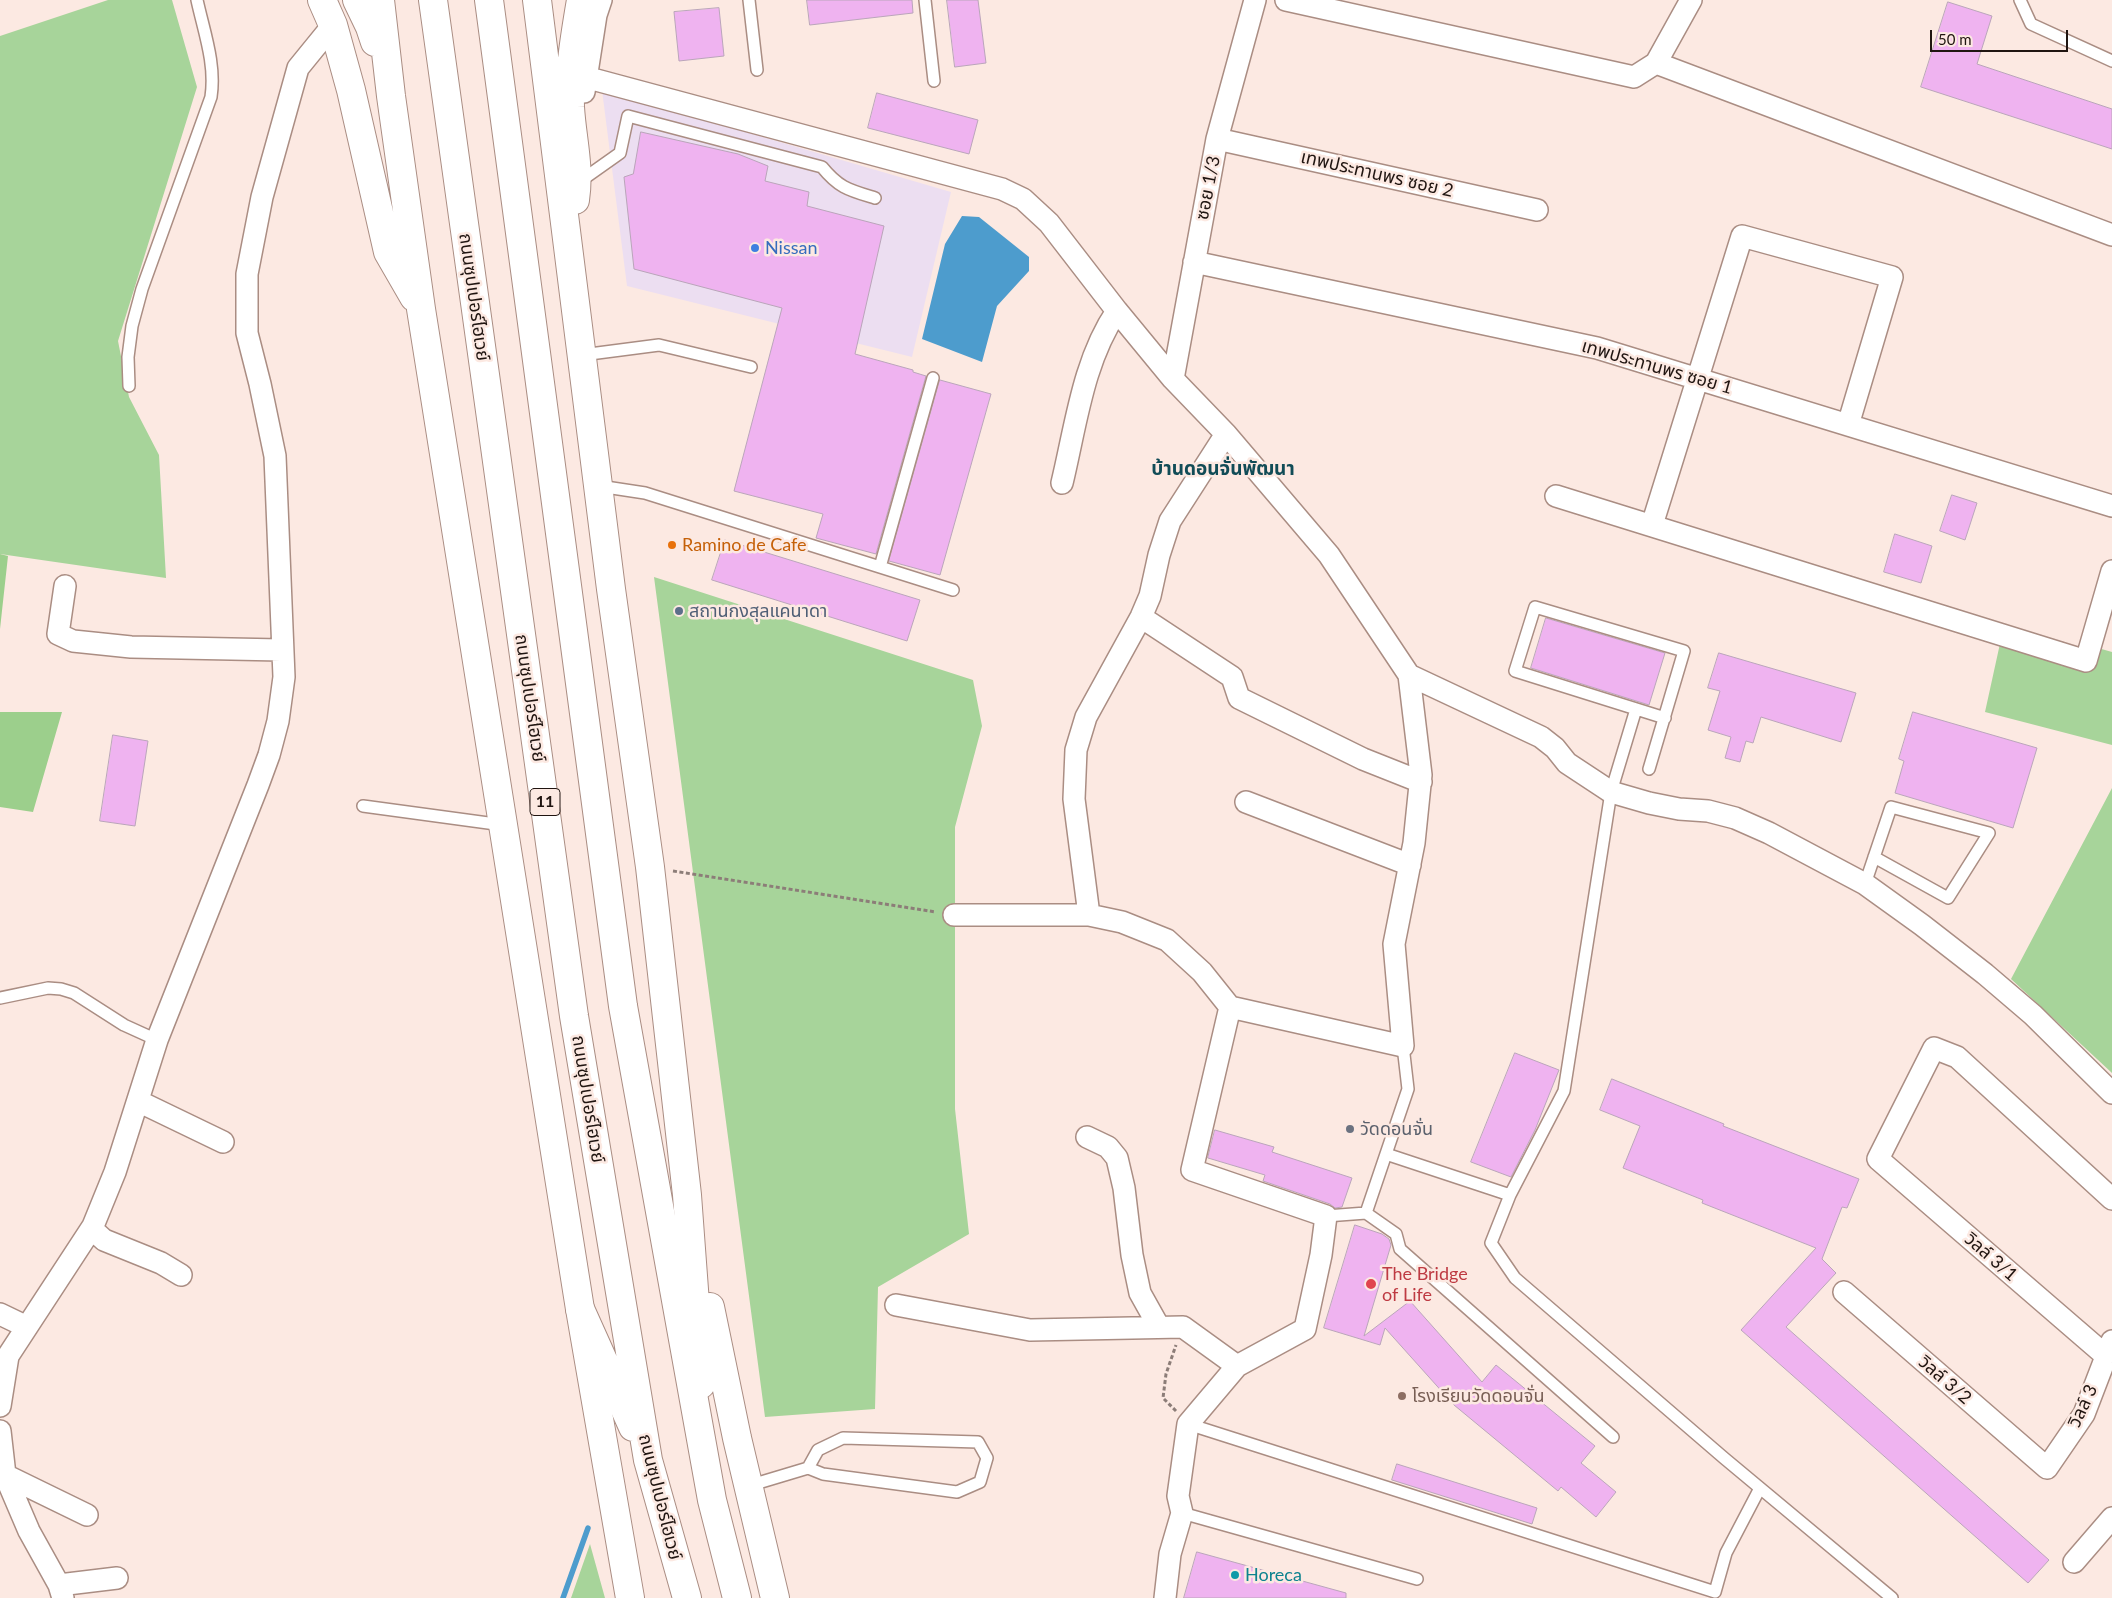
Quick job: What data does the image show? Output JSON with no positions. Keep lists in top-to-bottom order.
{
  "streets": {
    "main road": ["ถนนซุปเปอร์ไฮเวย์", "11"],
    "street": [
      "เทพประทานพร ซอย 2",
      "ซอย 1/3",
      "เทพประทานพร ซอย 1",
      "วิลล์ 3/1",
      "วิลล์ 3/2",
      "วิลล์ 3"
    ]
  },
  "crossings": [
    ["เทพประทานพร ซอย 2", "ซอย 1/3"],
    ["ซอย 1/3", "เทพประทานพร ซอย 1"],
    ["วิลล์ 3/1", "วิลล์ 3"],
    ["วิลล์ 3/2", "วิลล์ 3"]
  ],
  "districts": ["บ้านดอนจั่นพัฒนา"],
  "places": [
    "Nissan",
    "Ramino de Cafe",
    "สถานกงสุลแคนาดา",
    "วัดดอนจั่น",
    "The Bridge of Life",
    "โรงเรียนวัดดอนจั่น",
    "Horeca"
  ],
  "scale_bar": "50 m"
}
